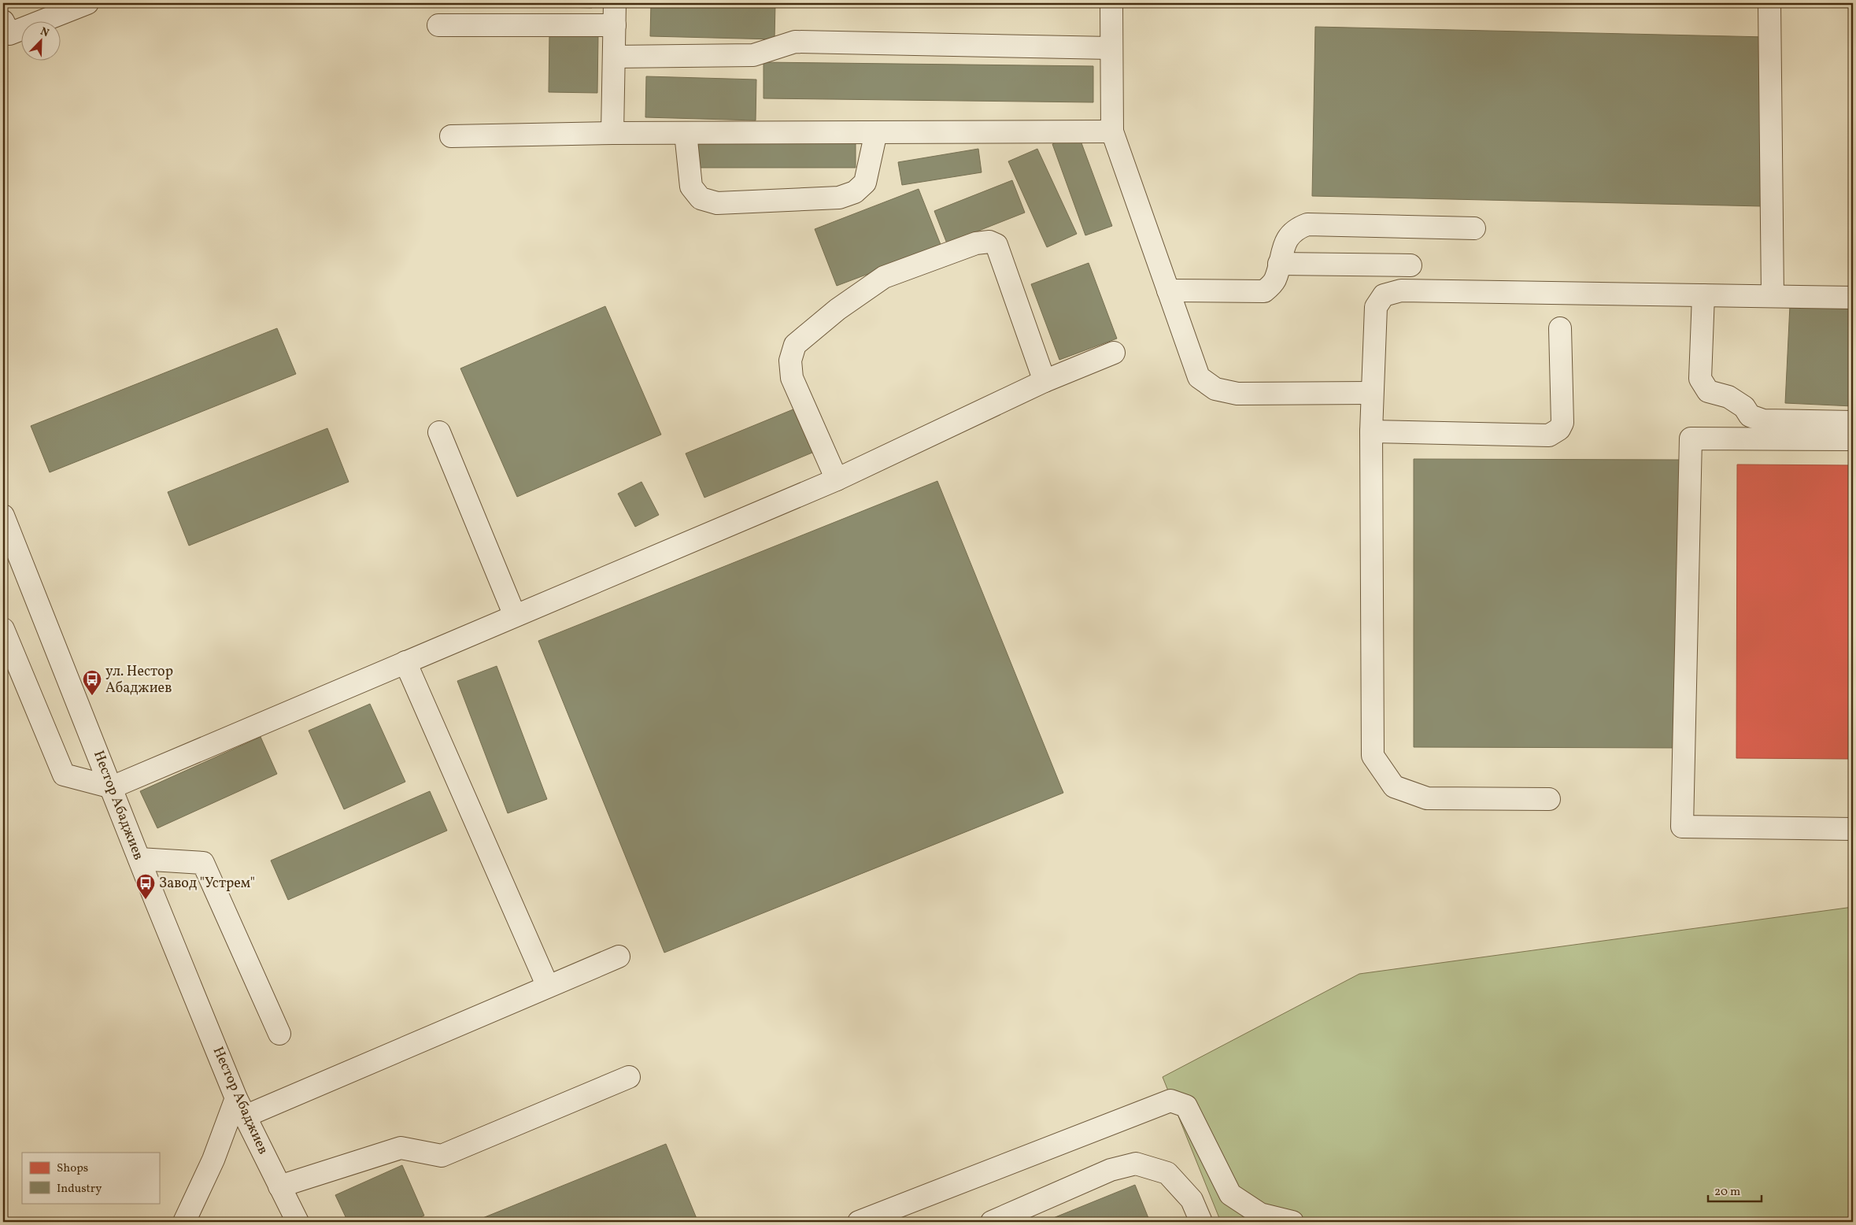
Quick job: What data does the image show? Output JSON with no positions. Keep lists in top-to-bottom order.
{
  "streets": {
    "street": ["Нестор Абаджиев"]
  },
  "places": {
    "bus stop": ["ул. Нестор Абаджиев", "Завод \"Устрем\""]
  },
  "legend": ["Shops", "Industry"],
  "scale_bar": "20 m",
  "north": "top right"
}
